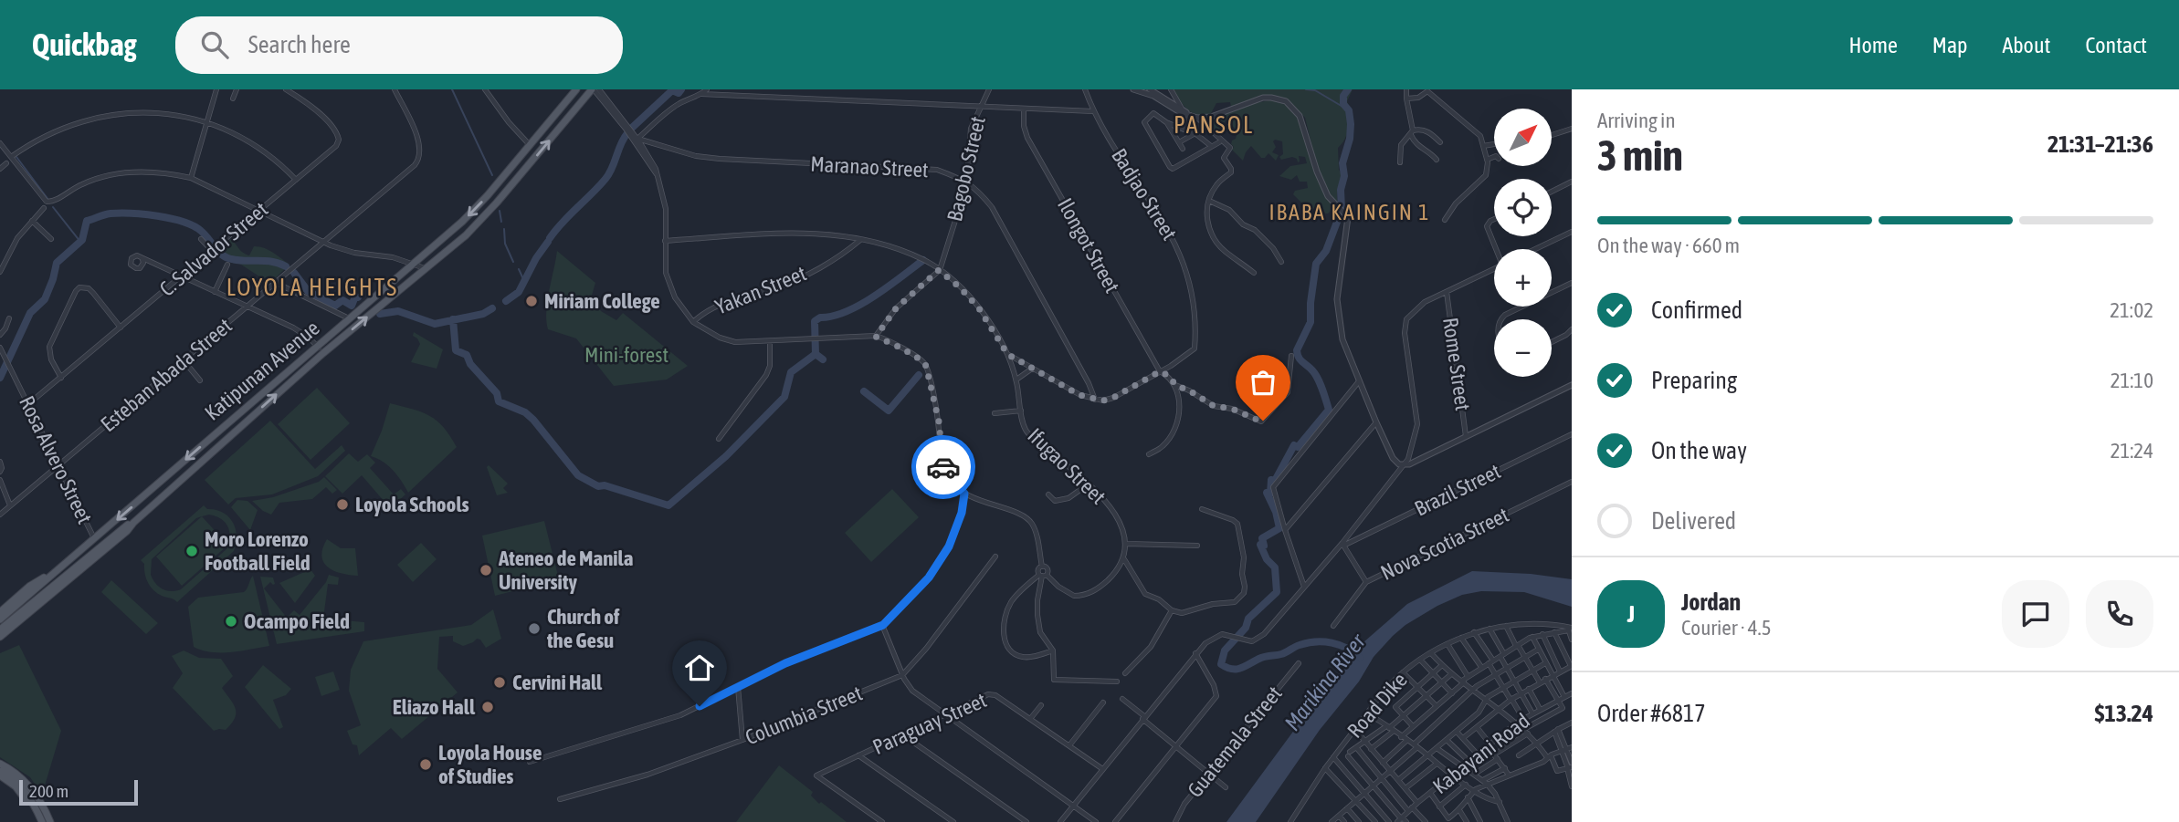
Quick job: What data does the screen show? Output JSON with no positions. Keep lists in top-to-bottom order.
{
  "streets": {
    "main road": ["Katipunan Avenue"],
    "street": [
      "Maranao Street",
      "Bagobo Street",
      "Badjao Street",
      "Ilongot Street",
      "C. Salvador Street",
      "Yakan Street",
      "Rome Street",
      "Esteban Abada Street",
      "Rosa Alvero Street",
      "Ifugao Street",
      "Brazil Street",
      "Nova Scotia Street",
      "Road Dike",
      "Columbia Street",
      "Paraguay Street",
      "Guatemala Street",
      "Kabayani Road"
    ]
  },
  "crossings": [
    ["Maranao Street", "Bagobo Street"],
    ["Maranao Street", "Badjao Street"],
    ["Bagobo Street", "Ifugao Street"],
    ["Badjao Street", "Ilongot Street"],
    ["C. Salvador Street", "Rosa Alvero Street"],
    ["Yakan Street", "Ifugao Street"],
    ["Katipunan Avenue", "Rosa Alvero Street"],
    ["Esteban Abada Street", "Rosa Alvero Street"]
  ],
  "districts": ["PANSOL", "IBABA KAINGIN 1", "LOYOLA HEIGHTS"],
  "water": ["Marikina River"],
  "parks": ["Mini-forest"],
  "places": [
    "Miriam College",
    "Loyola Schools",
    "Moro Lorenzo Football Field",
    "Ateneo de Manila University",
    "Ocampo Field",
    "Church of the Gesu",
    "Cervini Hall",
    "Eliazo Hall",
    "Loyola House of Studies"
  ],
  "scale_bar": "200 m",
  "north": "top right",
  "page": {
    "header": "Quickbag",
    "search": "Search here",
    "nav": [
      "Home",
      "Map",
      "About",
      "Contact"
    ],
    "heading": ["3 min", "Arriving in", "21:31–21:36"],
    "panel": [
      "Jordan",
      "Courier · 4.5",
      "Order #6817",
      "$13.24"
    ],
    "map_buttons": ["+", "−"],
    "bar": "On the way · 660 m",
    "list": [
      ["Confirmed", "21:02"],
      ["Preparing", "21:10"],
      ["On the way", "21:24"],
      "Delivered"
    ],
    "round": "J",
    "scale": "200 m"
  }
}
